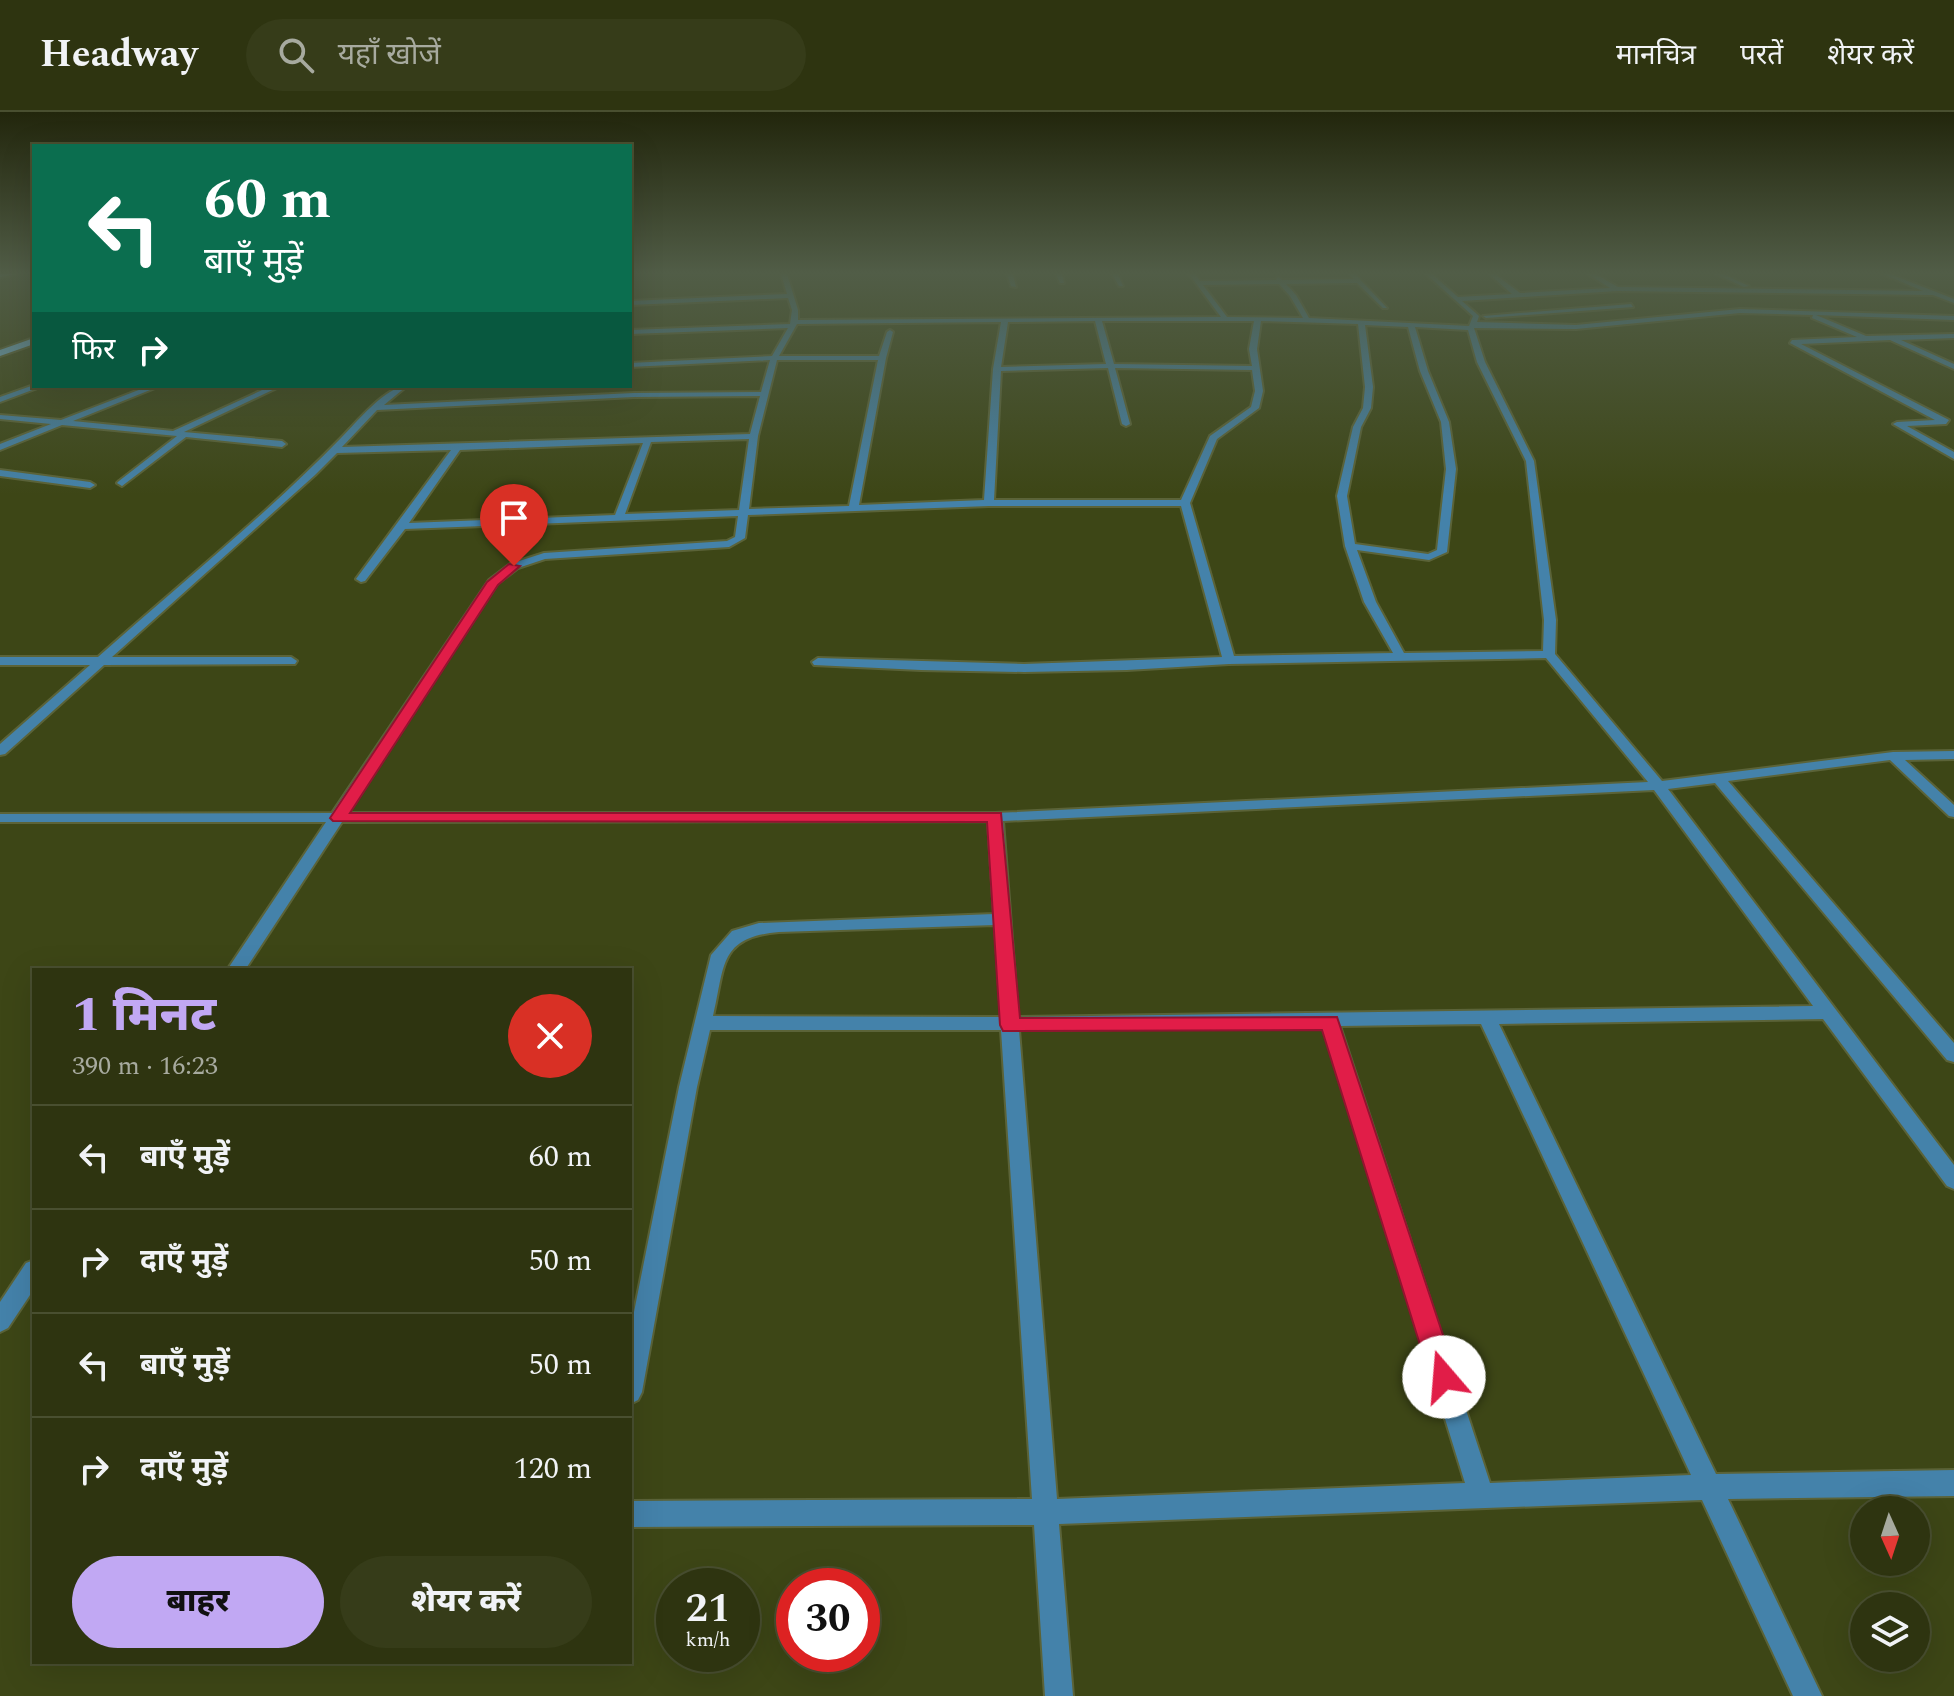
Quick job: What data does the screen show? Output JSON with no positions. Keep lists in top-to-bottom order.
{
  "north": "bottom",
  "page": {
    "header": "Headway",
    "search": "यहाँ खोजें",
    "nav": ["मानचित्र", "परतें", "शेयर करें"],
    "turn": ["60 m", "बाएँ मुड़ें"],
    "then": "फिर",
    "heading": ["1 मिनट", "390 m · 16:23"],
    "list": [
      {
        "name": "बाएँ मुड़ें",
        "value": "60 m"
      },
      {
        "name": "दाएँ मुड़ें",
        "value": "50 m"
      },
      {
        "name": "बाएँ मुड़ें",
        "value": "50 m"
      },
      {
        "name": "दाएँ मुड़ें",
        "value": "120 m"
      }
    ],
    "buttons": ["बाहर", "शेयर करें"],
    "speed": "21 km/h",
    "limit": "30"
  }
}
